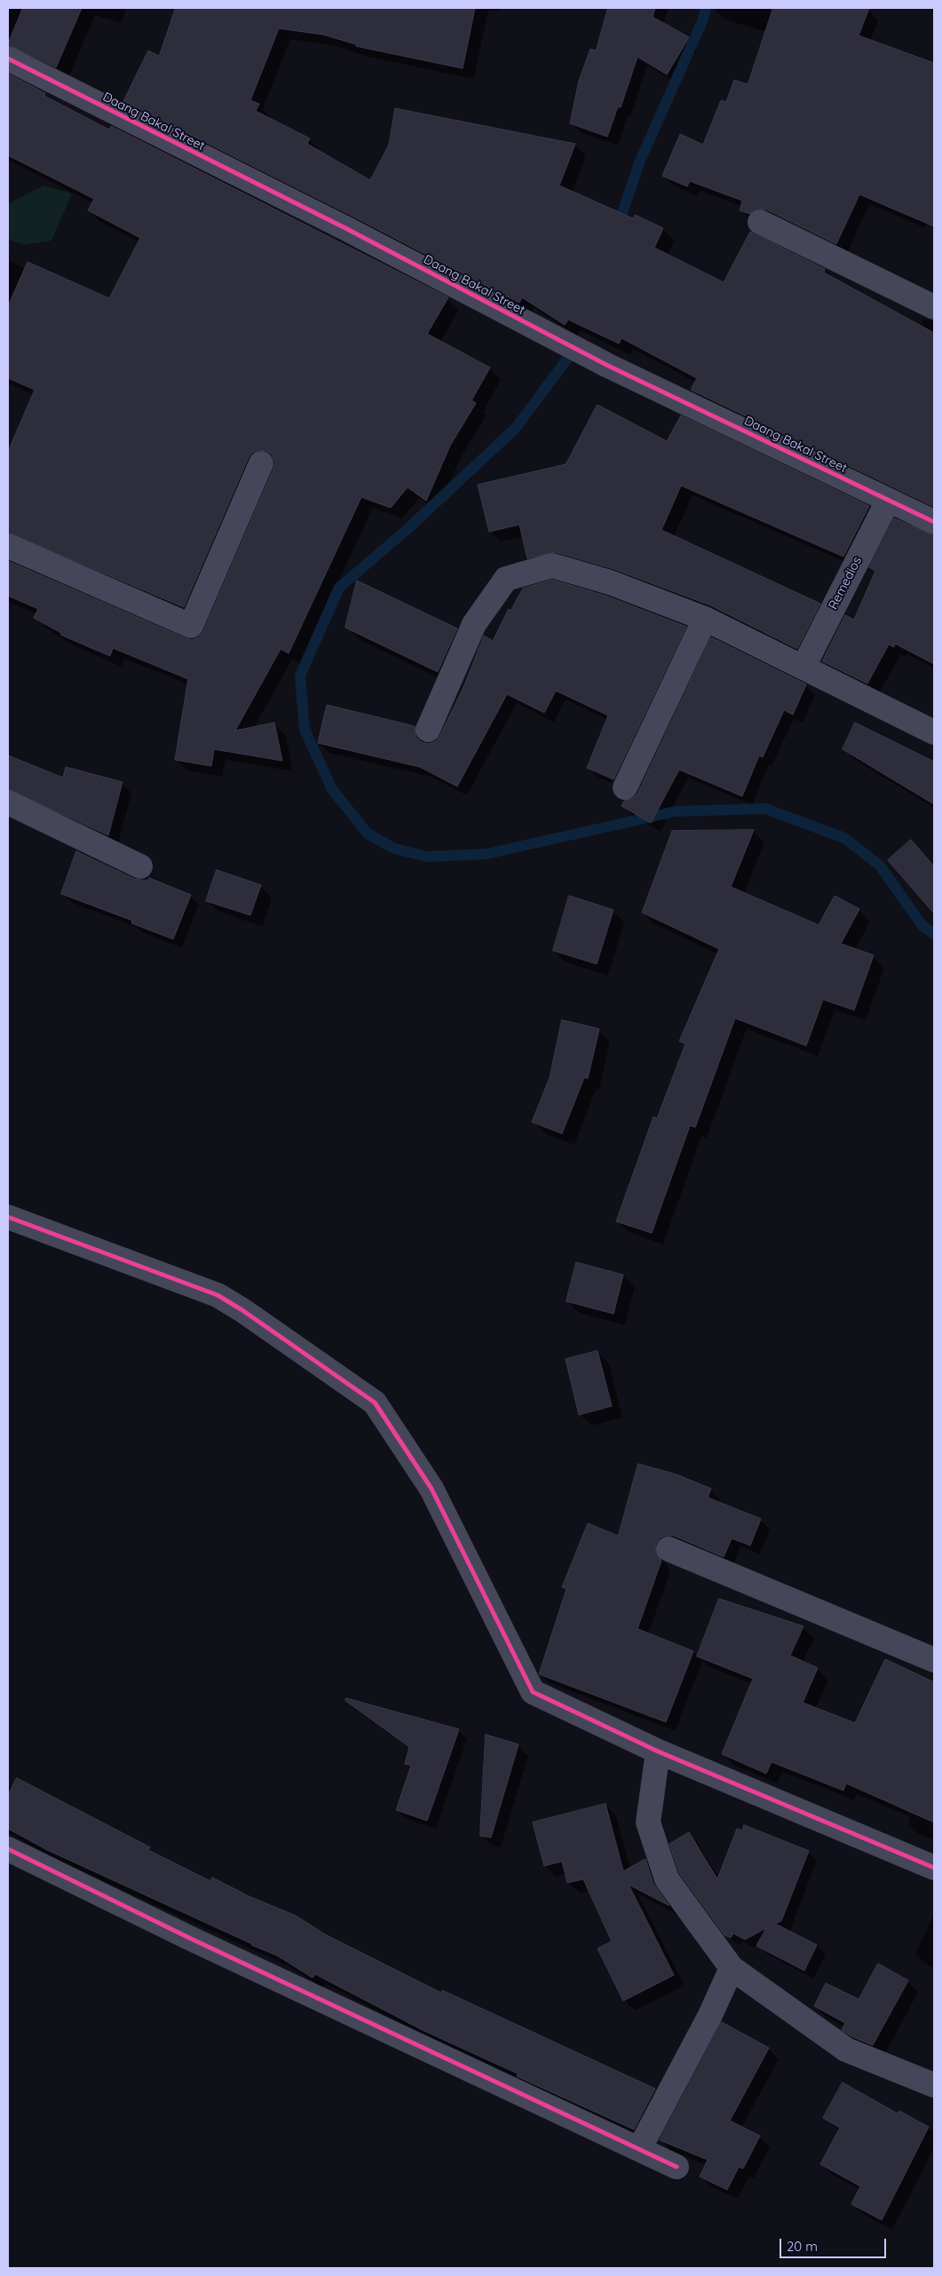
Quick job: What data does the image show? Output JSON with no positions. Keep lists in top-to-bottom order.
{
  "streets": {
    "street": ["Daang Bakal Street", "Remedios"]
  },
  "crossings": [
    ["Daang Bakal Street", "Remedios"]
  ],
  "scale_bar": "20 m"
}
